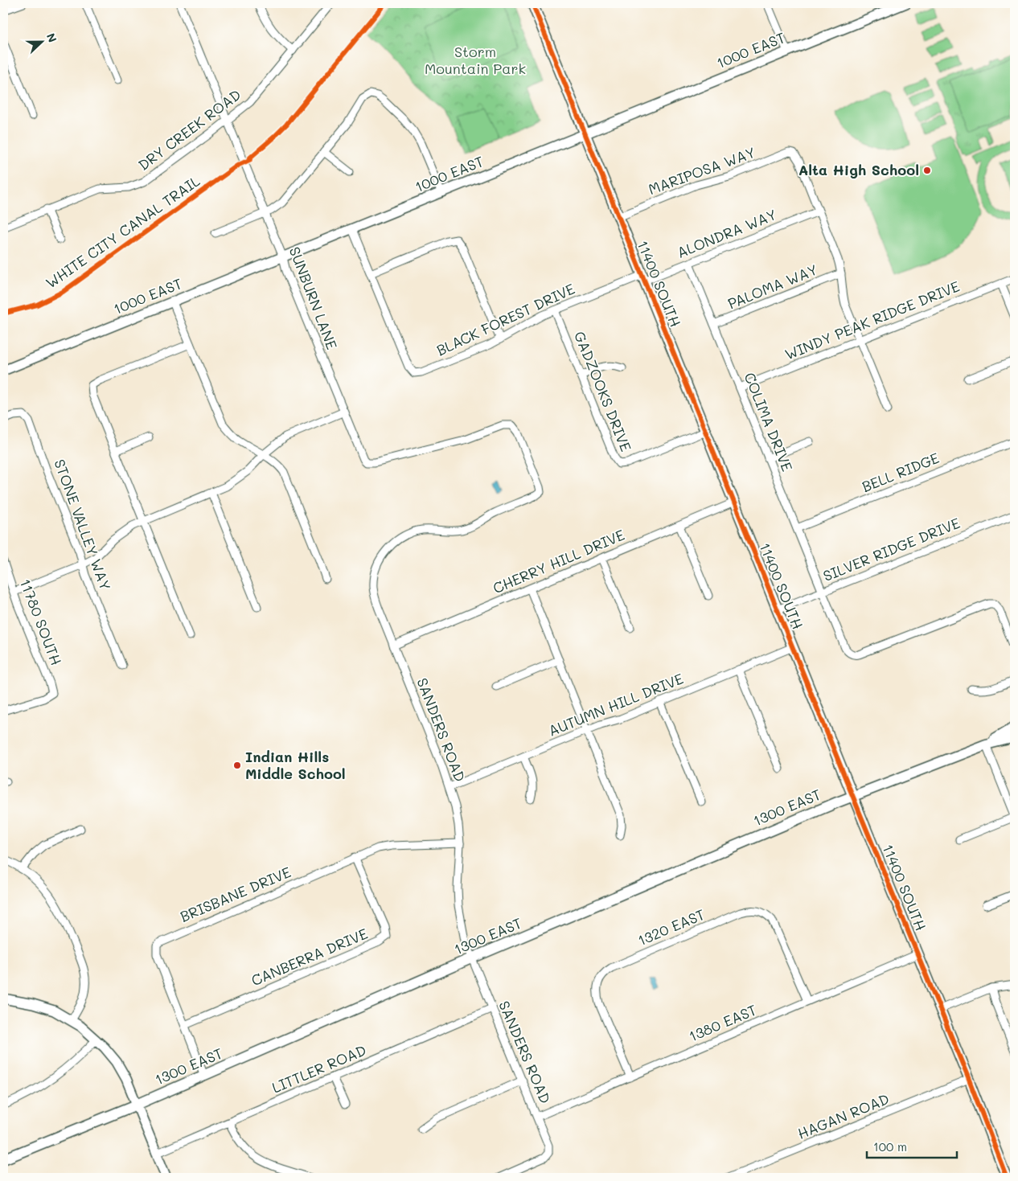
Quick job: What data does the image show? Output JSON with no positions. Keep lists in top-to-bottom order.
{
  "streets": {
    "main road": ["11400 SOUTH", "1300 EAST"],
    "street": [
      "1000 EAST",
      "DRY CREEK ROAD",
      "MARIPOSA WAY",
      "ALONDRA WAY",
      "PALOMA WAY",
      "SUNBURN LANE",
      "BLACK FOREST DRIVE",
      "WINDY PEAK RIDGE DRIVE",
      "GADZOOKS DRIVE",
      "COLIMA DRIVE",
      "BELL RIDGE",
      "STONE VALLEY WAY",
      "SILVER RIDGE DRIVE",
      "CHERRY HILL DRIVE",
      "11780 SOUTH",
      "AUTUMN HILL DRIVE",
      "SANDERS ROAD",
      "BRISBANE DRIVE",
      "1320 EAST",
      "CANBERRA DRIVE",
      "1380 EAST",
      "LITTLER ROAD",
      "HAGAN ROAD"
    ],
    "cycle path": ["WHITE CITY CANAL TRAIL"]
  },
  "crossings": [
    ["1000 EAST", "11400 SOUTH"],
    ["1000 EAST", "SUNBURN LANE"],
    ["1000 EAST", "BLACK FOREST DRIVE"],
    ["DRY CREEK ROAD", "SUNBURN LANE"],
    ["MARIPOSA WAY", "ALONDRA WAY"],
    ["MARIPOSA WAY", "11400 SOUTH"],
    ["ALONDRA WAY", "11400 SOUTH"],
    ["ALONDRA WAY", "BLACK FOREST DRIVE"],
    ["ALONDRA WAY", "COLIMA DRIVE"],
    ["11400 SOUTH", "BLACK FOREST DRIVE"],
    ["11400 SOUTH", "GADZOOKS DRIVE"],
    ["11400 SOUTH", "SILVER RIDGE DRIVE"],
    ["11400 SOUTH", "CHERRY HILL DRIVE"],
    ["11400 SOUTH", "AUTUMN HILL DRIVE"],
    ["11400 SOUTH", "1300 EAST"],
    ["11400 SOUTH", "1380 EAST"],
    ["11400 SOUTH", "HAGAN ROAD"],
    ["PALOMA WAY", "COLIMA DRIVE"],
    ["SUNBURN LANE", "SANDERS ROAD"],
    ["BLACK FOREST DRIVE", "GADZOOKS DRIVE"],
    ["WINDY PEAK RIDGE DRIVE", "COLIMA DRIVE"],
    ["COLIMA DRIVE", "BELL RIDGE"],
    ["COLIMA DRIVE", "SILVER RIDGE DRIVE"],
    ["CHERRY HILL DRIVE", "SANDERS ROAD"],
    ["AUTUMN HILL DRIVE", "SANDERS ROAD"],
    ["SANDERS ROAD", "1300 EAST"],
    ["SANDERS ROAD", "BRISBANE DRIVE"],
    ["SANDERS ROAD", "1380 EAST"],
    ["SANDERS ROAD", "LITTLER ROAD"],
    ["1300 EAST", "BRISBANE DRIVE"],
    ["BRISBANE DRIVE", "CANBERRA DRIVE"],
    ["1320 EAST", "1380 EAST"]
  ],
  "parks": ["Storm Mountain Park"],
  "places": ["Alta High School", "Indian Hills Middle School"],
  "scale_bar": "100 m",
  "north": "right"
}
